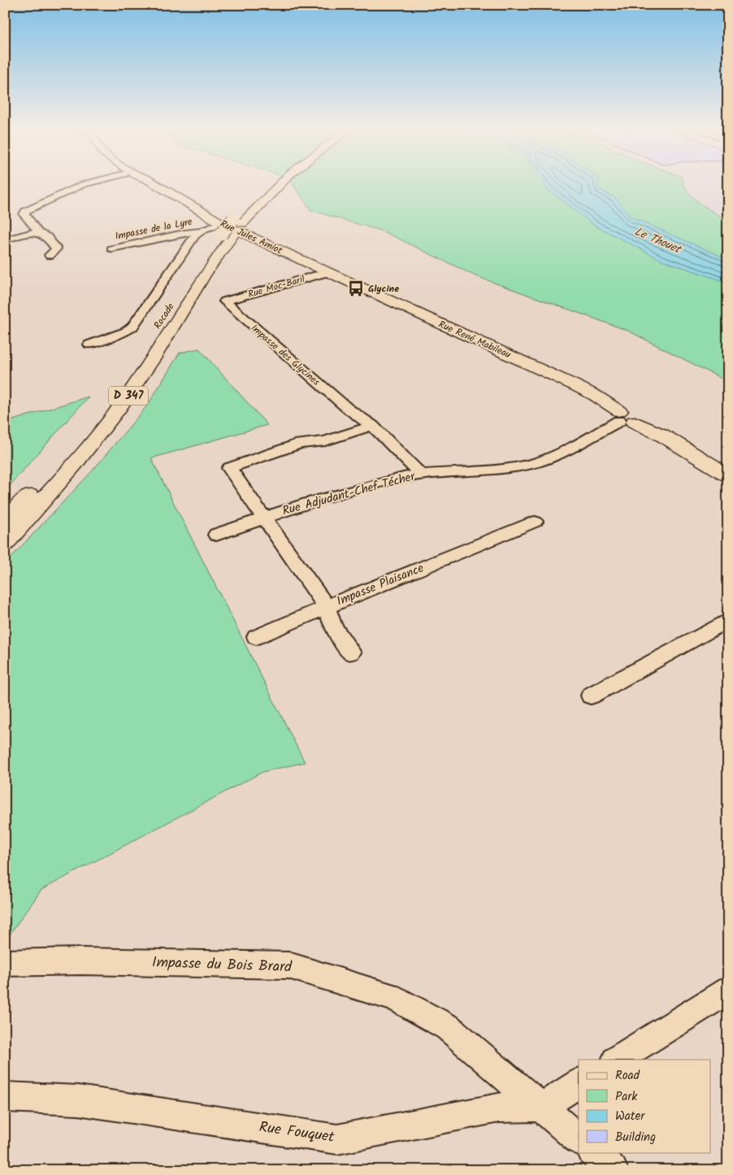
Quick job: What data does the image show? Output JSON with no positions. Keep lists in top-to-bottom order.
{
  "streets": {
    "main road": [
      "Rue Jules Amiot",
      "Rocade",
      "Rue René Mabileau",
      "D 347"
    ],
    "street": [
      "Impasse de la Lyre",
      "Rue Moc-Baril",
      "Impasse des Glycines",
      "Rue Adjudant-Chef Técher",
      "Impasse Plaisance",
      "Impasse du Bois Brard",
      "Rue Fouquet"
    ]
  },
  "crossings": [
    ["Impasse de la Lyre", "Rue Jules Amiot"],
    ["Impasse de la Lyre", "Rocade"],
    ["Impasse de la Lyre", "D 347"],
    ["Rue Jules Amiot", "Rue Moc-Baril"],
    ["Rue Jules Amiot", "Rocade"],
    ["Rue Jules Amiot", "Rue René Mabileau"],
    ["Rue Jules Amiot", "D 347"],
    ["Rue Moc-Baril", "Rue René Mabileau"],
    ["Rue Moc-Baril", "Impasse des Glycines"],
    ["Rocade", "D 347"],
    ["Rue René Mabileau", "Rue Adjudant-Chef Técher"],
    ["Impasse des Glycines", "Rue Adjudant-Chef Técher"],
    ["Impasse des Glycines", "Impasse Plaisance"],
    ["Rue Adjudant-Chef Técher", "Impasse Plaisance"],
    ["Impasse du Bois Brard", "Rue Fouquet"]
  ],
  "water": ["Le Thouet"],
  "places": {
    "bus stop": ["Glycine"]
  },
  "legend": [
    "Road",
    "Park",
    "Water",
    "Building"
  ]
}
